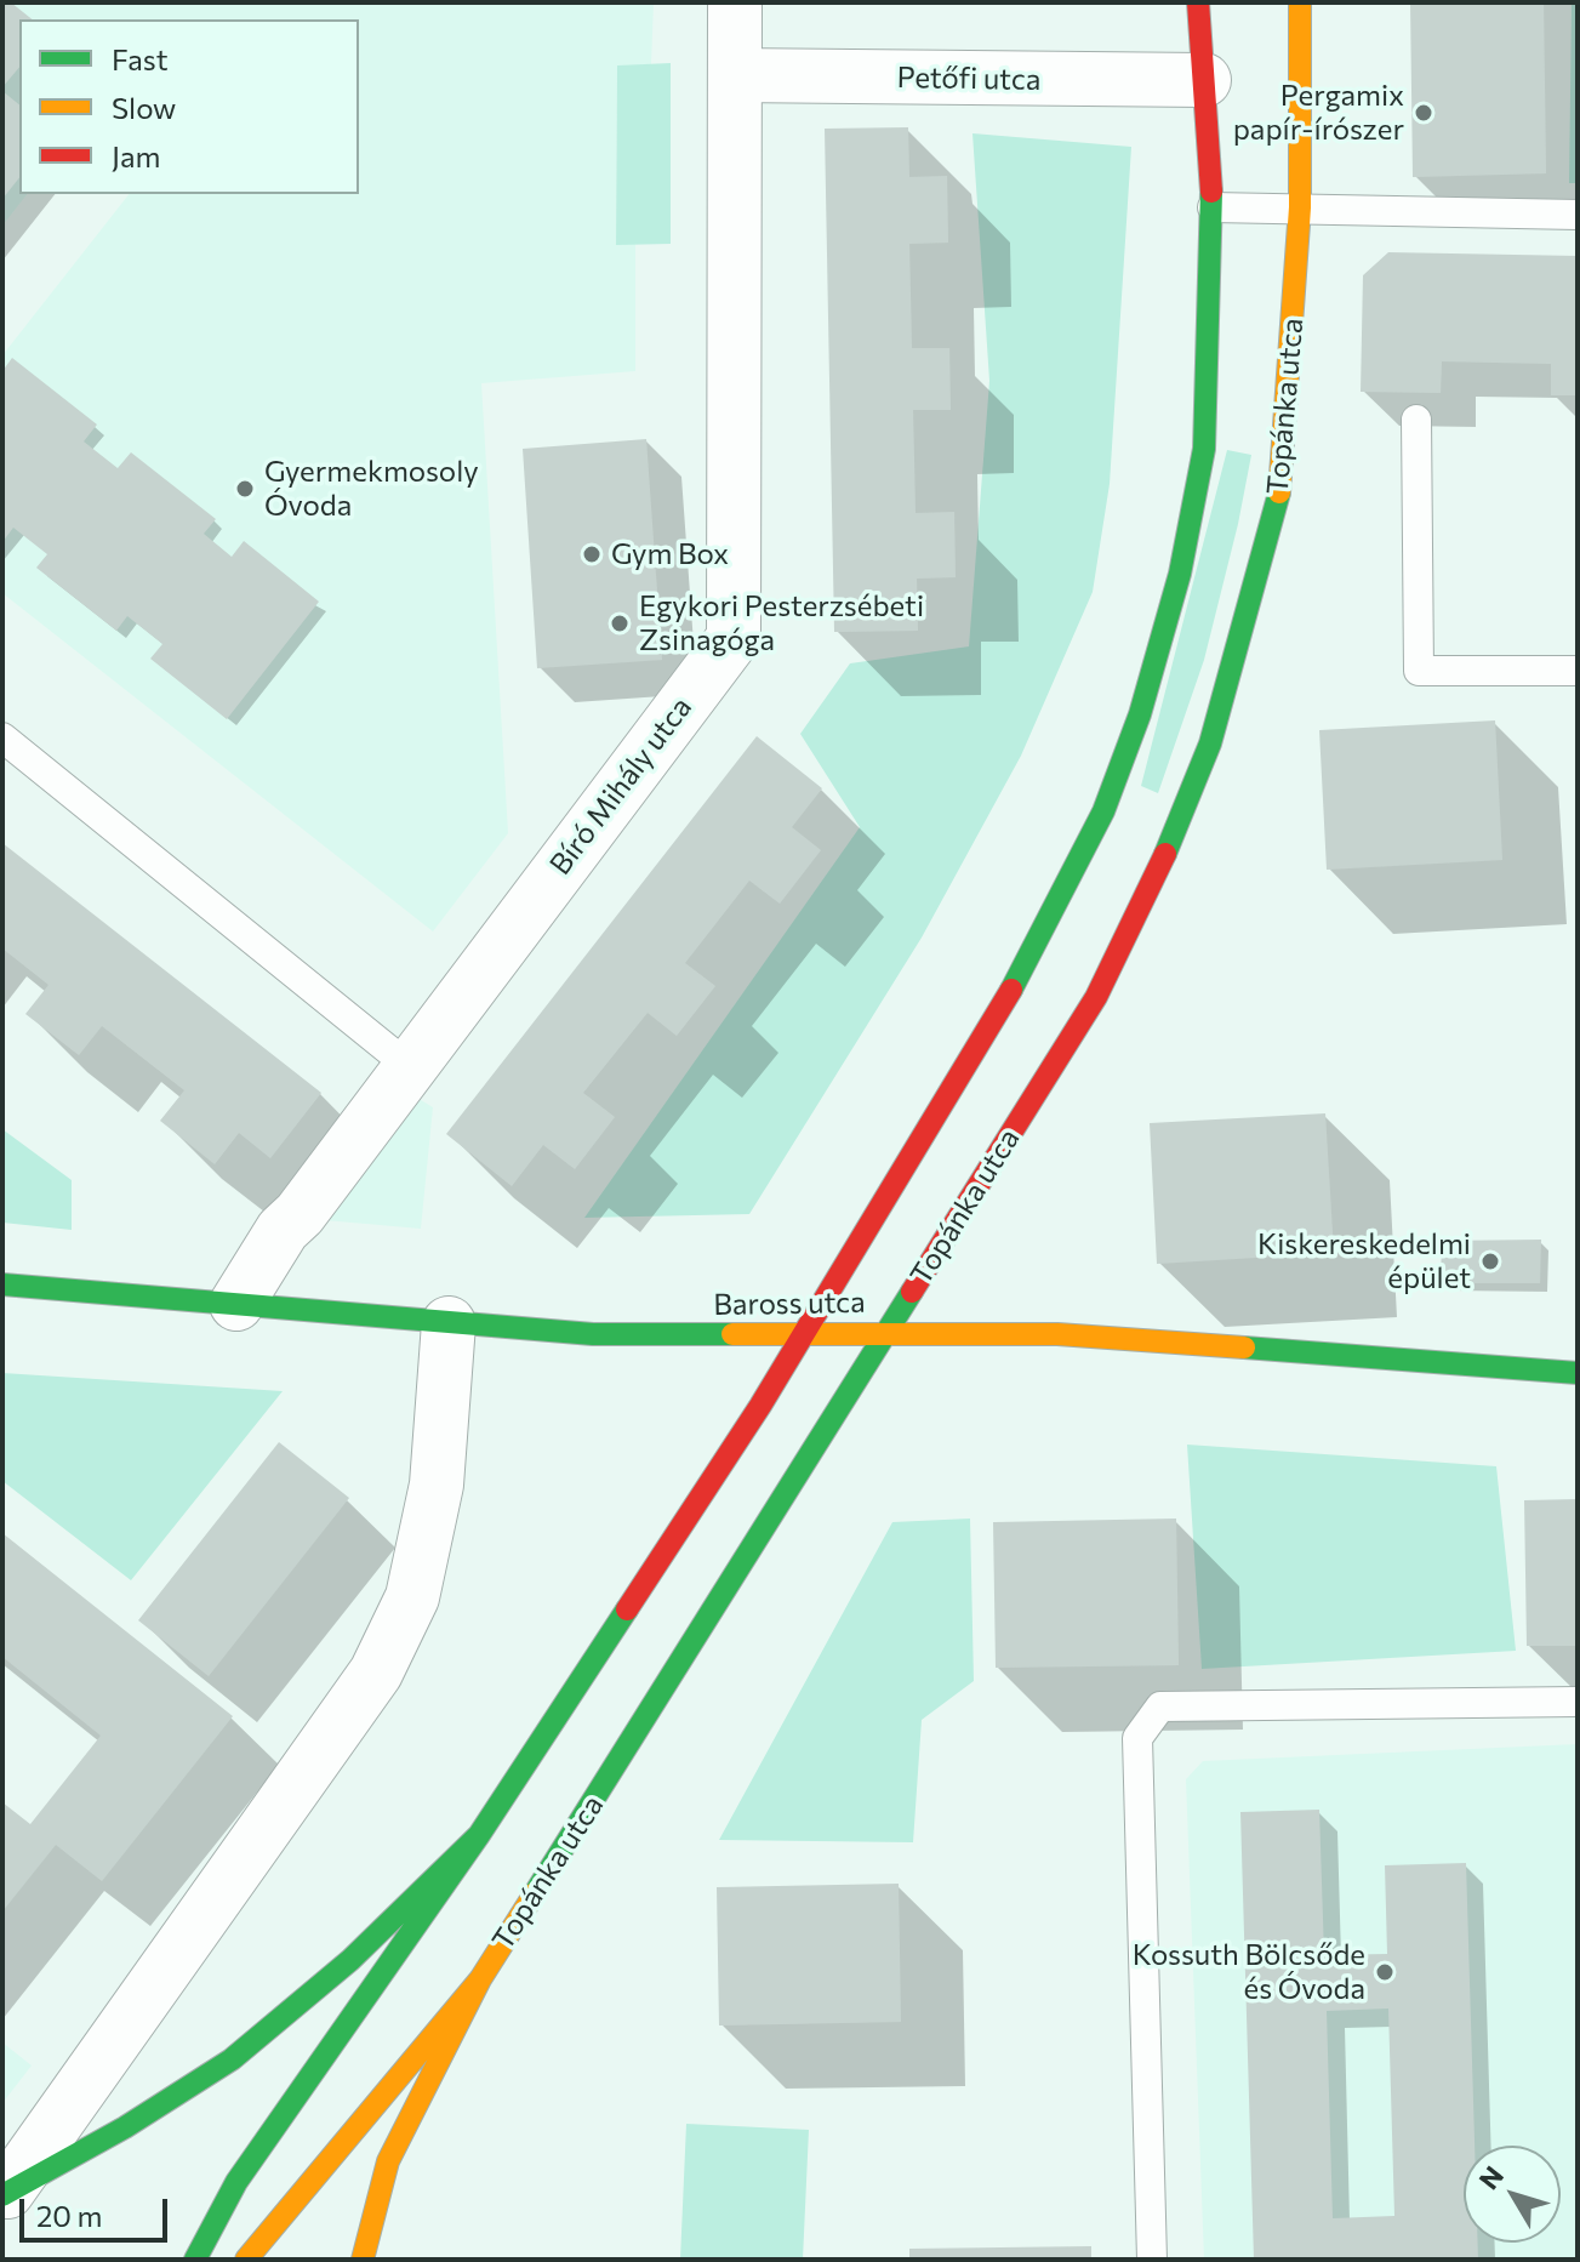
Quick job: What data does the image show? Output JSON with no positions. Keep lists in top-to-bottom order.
{
  "streets": {
    "street": [
      "Petőfi utca",
      "Topánka utca",
      "Bíró Mihály utca",
      "Baross utca"
    ]
  },
  "crossings": [
    ["Petőfi utca", "Bíró Mihály utca"],
    ["Topánka utca", "Baross utca"],
    ["Bíró Mihály utca", "Baross utca"]
  ],
  "places": [
    "Pergamix papír-írószer",
    "Gyermekmosoly Óvoda",
    "Gym Box",
    "Egykori Pesterzsébeti Zsinagóga",
    "Kiskereskedelmi épület",
    "Kossuth Bölcsőde és Óvoda"
  ],
  "legend": ["Fast", "Slow", "Jam"],
  "scale_bar": "20 m",
  "north": "top left"
}
